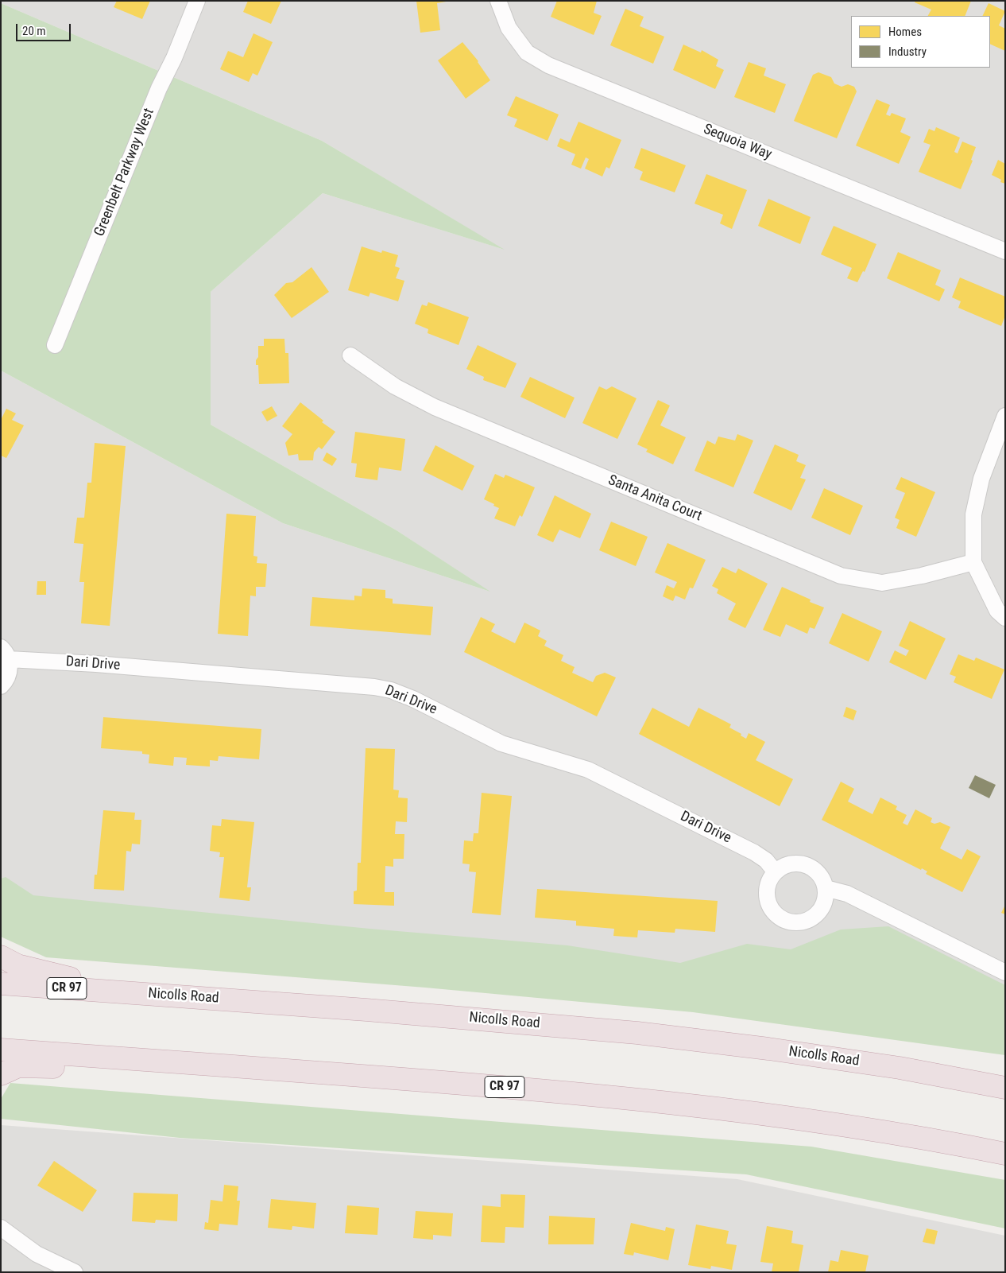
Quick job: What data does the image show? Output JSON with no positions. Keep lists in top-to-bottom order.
{
  "streets": {
    "highway": ["CR 97", "Nicolls Road"],
    "street": [
      "Sequoia Way",
      "Greenbelt Parkway West",
      "Santa Anita Court",
      "Dari Drive"
    ]
  },
  "legend": ["Homes", "Industry"],
  "scale_bar": "20 m"
}
